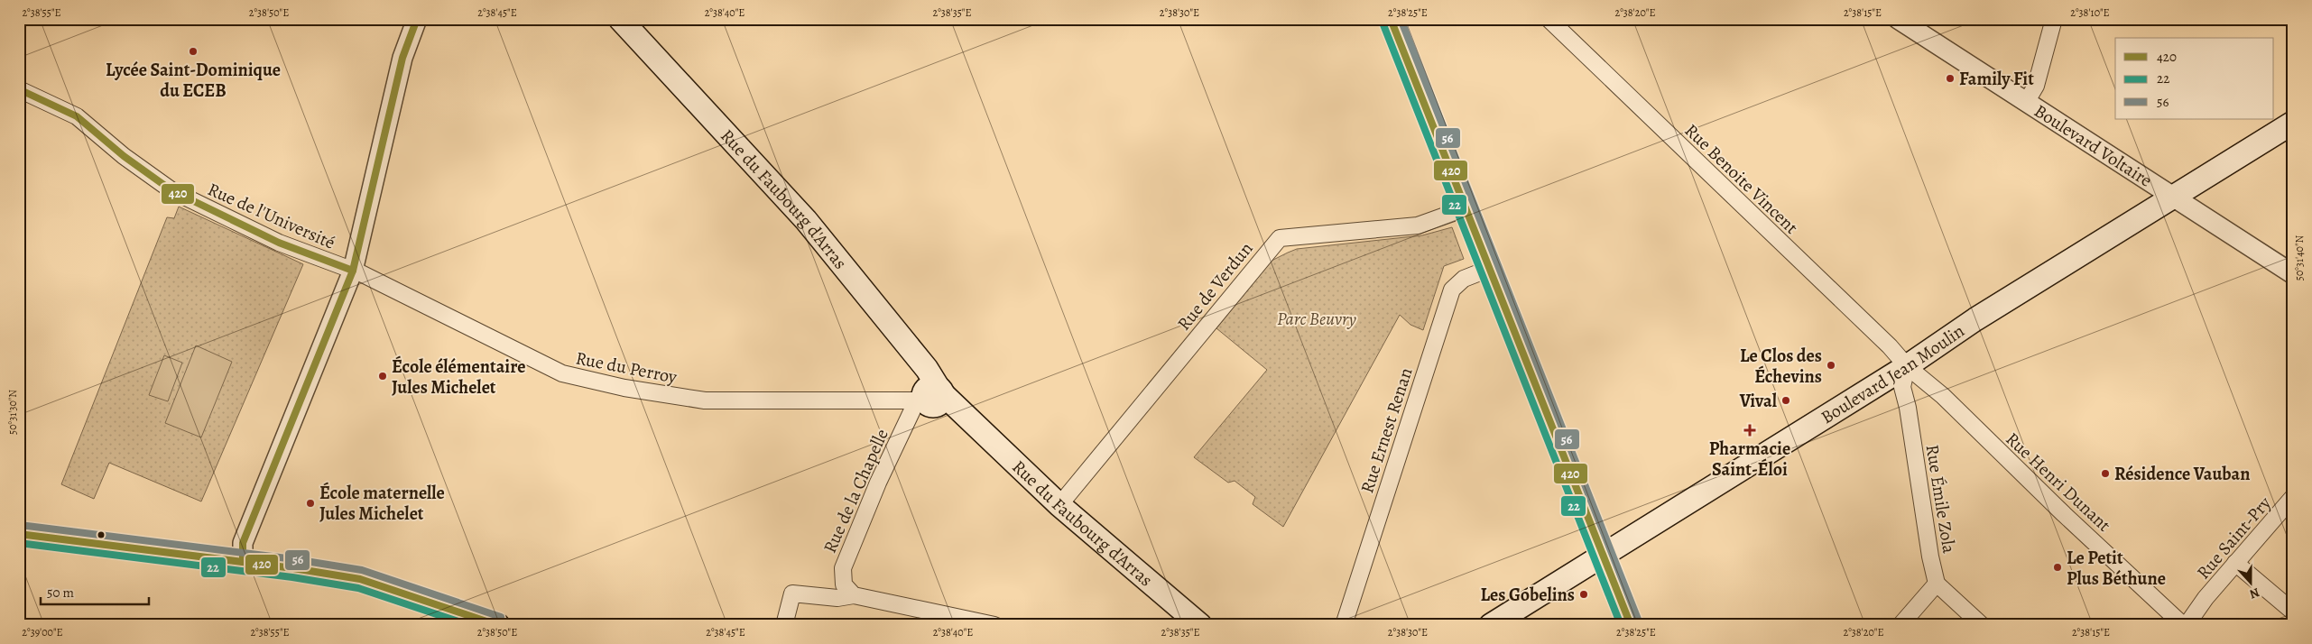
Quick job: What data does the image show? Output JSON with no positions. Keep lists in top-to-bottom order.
{
  "streets": {
    "main road": ["Rue du Faubourg d'Arras", "Boulevard Jean Moulin"],
    "street": [
      "Boulevard Voltaire",
      "Rue Benoite Vincent",
      "Rue de l'Université",
      "Rue de Verdun",
      "Rue du Perroy",
      "Rue Ernest Renan",
      "Rue Henri Dunant",
      "Rue de la Chapelle",
      "Rue Émile Zola",
      "Rue Saint-Pry"
    ]
  },
  "crossings": [
    ["Boulevard Voltaire", "Boulevard Jean Moulin"],
    ["Rue Benoite Vincent", "Boulevard Jean Moulin"],
    ["Rue Benoite Vincent", "Rue Henri Dunant"],
    ["Rue Benoite Vincent", "Rue Émile Zola"],
    ["Rue du Faubourg d'Arras", "Rue de Verdun"],
    ["Rue du Faubourg d'Arras", "Rue du Perroy"],
    ["Rue du Faubourg d'Arras", "Rue de la Chapelle"],
    ["Rue de l'Université", "Rue du Perroy"],
    ["Rue du Perroy", "Rue de la Chapelle"],
    ["Boulevard Jean Moulin", "Rue Henri Dunant"],
    ["Boulevard Jean Moulin", "Rue Émile Zola"],
    ["Rue Henri Dunant", "Rue Émile Zola"],
    ["Rue Henri Dunant", "Rue Saint-Pry"]
  ],
  "parks": ["Parc Beuvry"],
  "places": {
    "other": [
      "Lycée Saint-Dominique du ECEB",
      "Family Fit",
      "Le Clos des Échevins",
      "École élémentaire Jules Michelet",
      "Vival",
      "Résidence Vauban",
      "École maternelle Jules Michelet",
      "Le Petit Plus Béthune",
      "Les Gobelins"
    ],
    "health": ["Pharmacie Saint-Éloi"]
  },
  "lines": ["transit line 420", "transit line 56", "transit line 22"],
  "legend": ["420", "22", "56"],
  "scale_bar": "50 m",
  "north": "bottom",
  "coordinates": [
    "2°38'55\"E",
    "2°38'50\"E",
    "2°38'45\"E",
    "2°38'40\"E",
    "2°38'35\"E",
    "2°38'30\"E",
    "2°38'25\"E",
    "2°38'20\"E",
    "2°38'15\"E",
    "2°38'10\"E",
    "50°31'40\"N",
    "50°31'30\"N",
    "2°39'00\"E"
  ]
}
